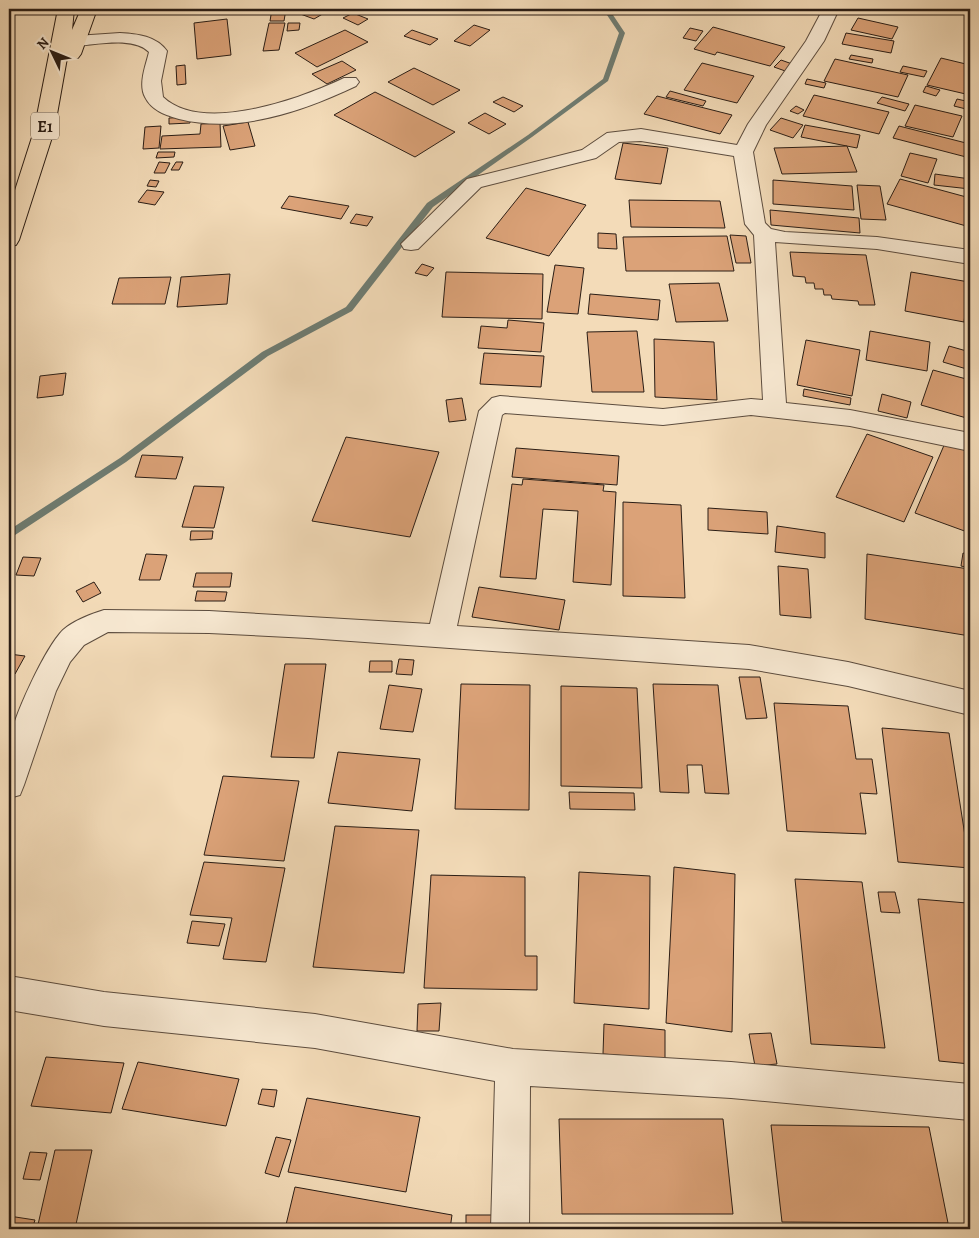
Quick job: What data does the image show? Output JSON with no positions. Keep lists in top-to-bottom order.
{
  "streets": {
    "highway": ["E1"]
  },
  "north": "top left"
}
